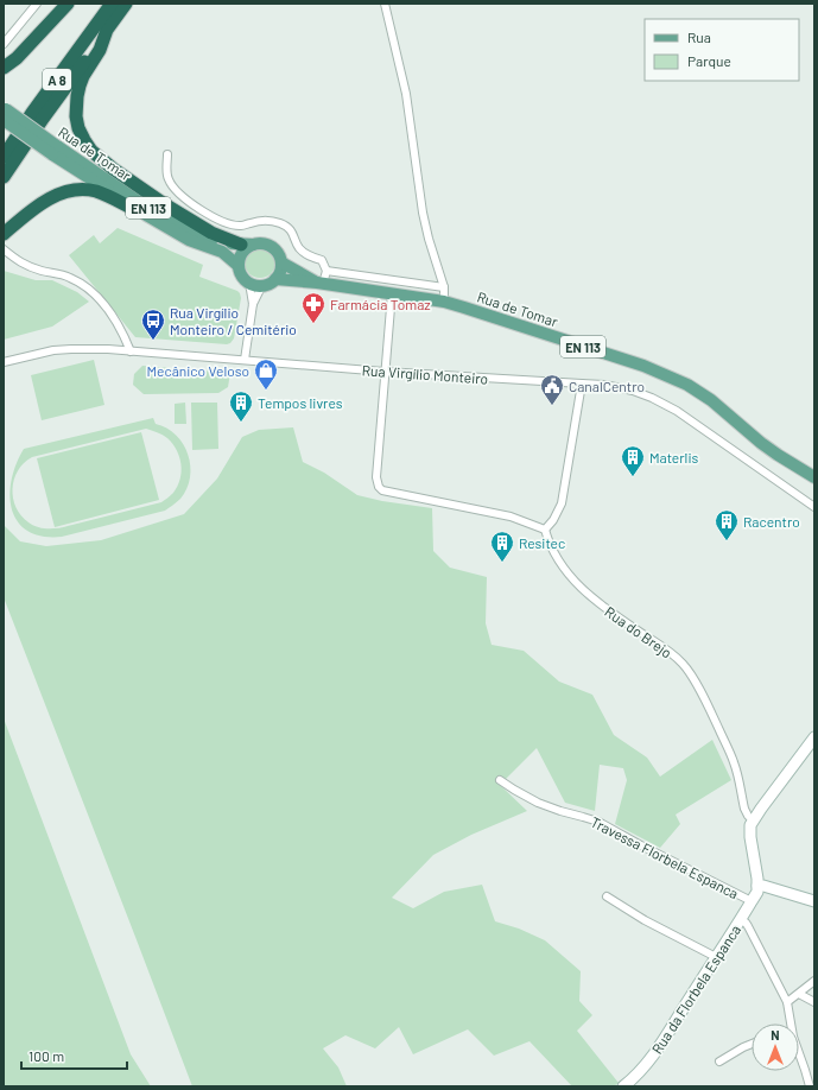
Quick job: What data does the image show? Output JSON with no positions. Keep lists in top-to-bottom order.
{
  "streets": {
    "highway": ["A 8"],
    "main road": ["Rua de Tomar", "EN 113"],
    "street": [
      "Rua Virgílio Monteiro",
      "Rua do Brejo",
      "Travessa Florbela Espanca",
      "Rua da Florbela Espanca"
    ]
  },
  "crossings": [
    ["Travessa Florbela Espanca", "Rua da Florbela Espanca"]
  ],
  "places": {
    "pharmacy": ["Farmácia Tomaz"],
    "bus stop": ["Rua Virgílio Monteiro / Cemitério"],
    "shop": ["Mecânico Veloso"],
    "public building": ["CanalCentro"],
    "building": [
      "Tempos livres",
      "Materlis",
      "Racentro",
      "Resitec"
    ]
  },
  "legend": ["Rua", "Parque"],
  "scale_bar": "100 m",
  "north": "top"
}
